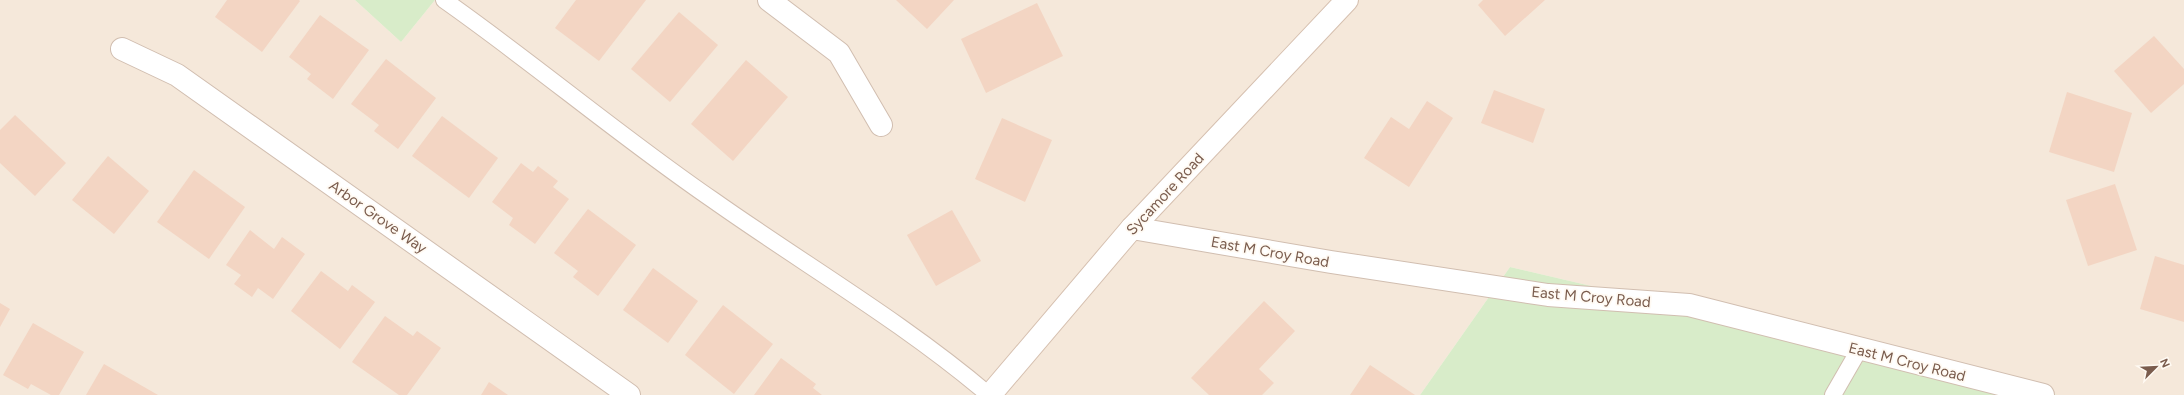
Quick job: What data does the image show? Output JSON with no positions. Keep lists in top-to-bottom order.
{
  "streets": {
    "street": ["Sycamore Road", "Arbor Grove Way", "East M Croy Road"]
  },
  "crossings": [
    ["Sycamore Road", "East M Croy Road"]
  ],
  "north": "top right"
}
